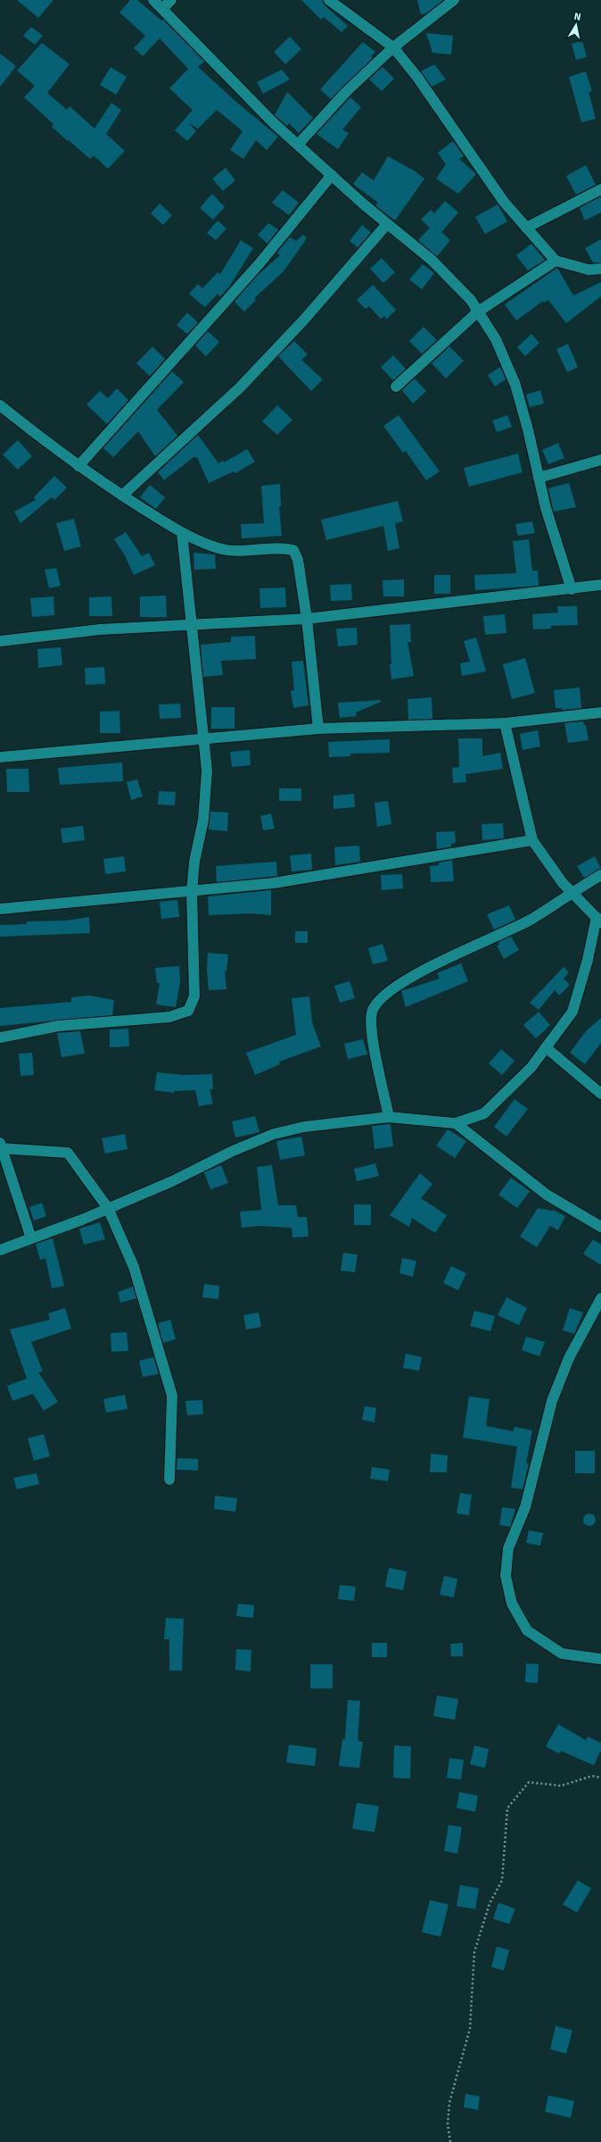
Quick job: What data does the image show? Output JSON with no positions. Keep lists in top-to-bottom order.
{
  "north": "top"
}
